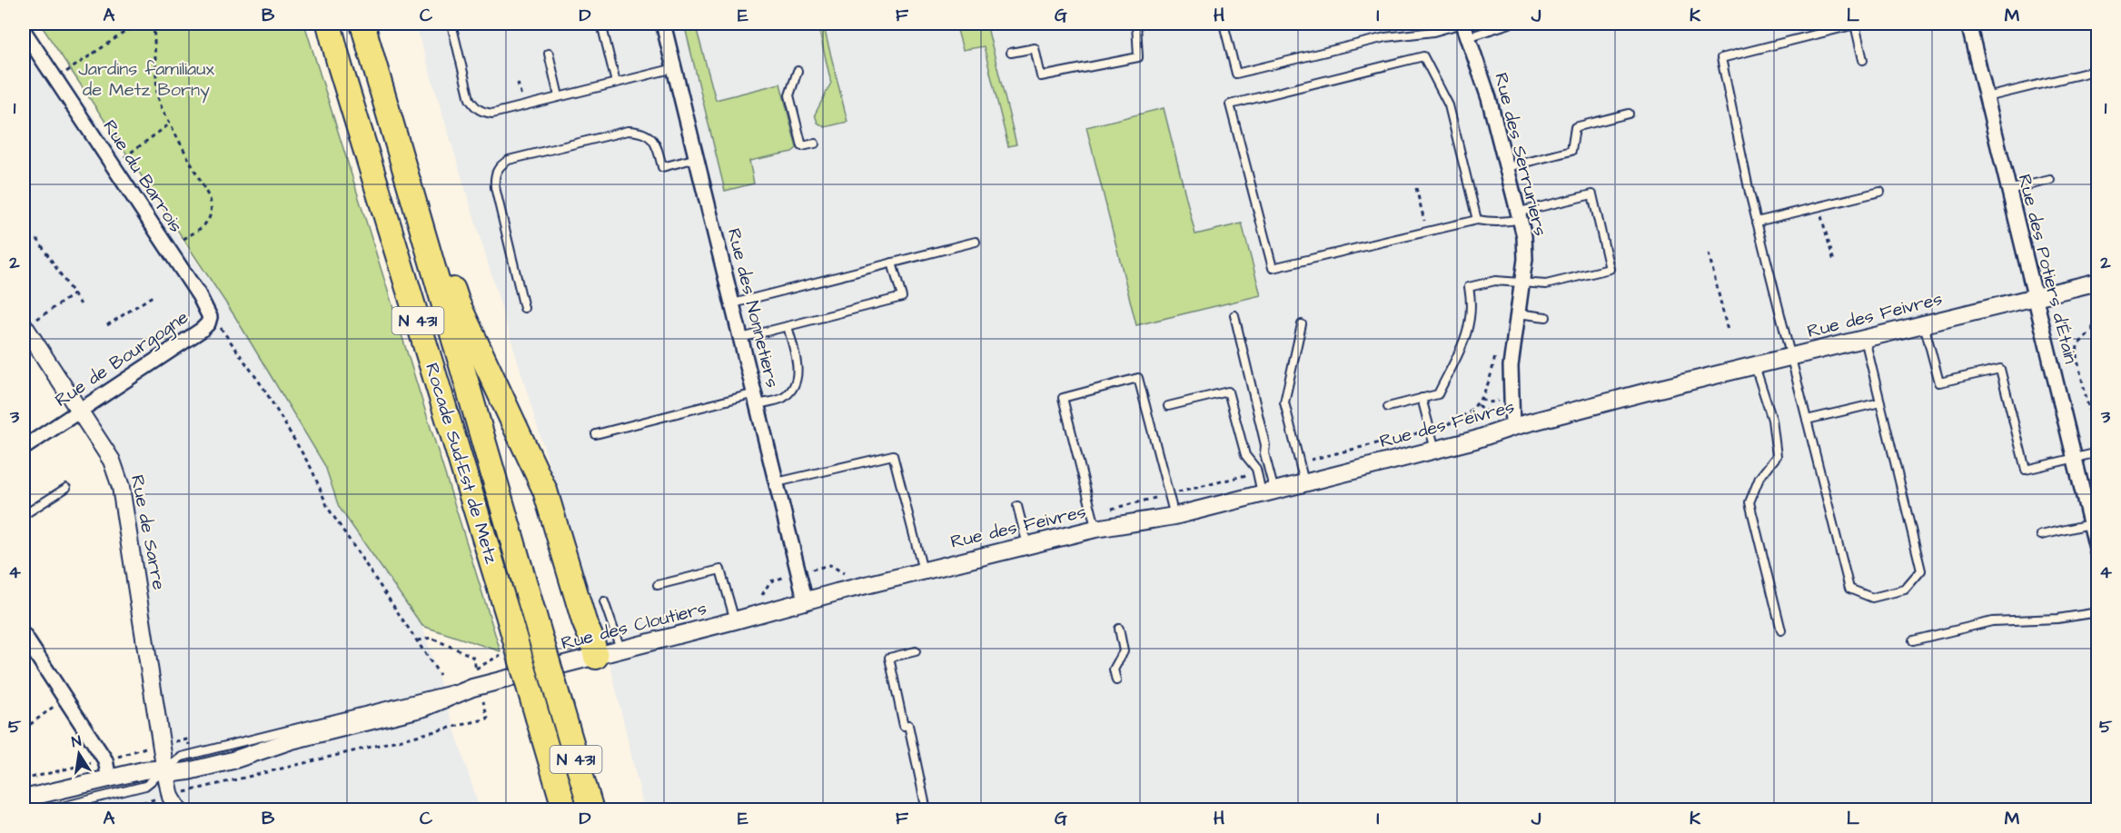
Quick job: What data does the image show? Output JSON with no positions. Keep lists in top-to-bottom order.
{
  "streets": {
    "highway": ["N 431", "Rocade Sud-Est de Metz"],
    "street": [
      "Rue des Serruriers",
      "Rue du Barrois",
      "Rue des Potiers d'Étain",
      "Rue des Nonnetiers",
      "Rue des Feivres",
      "Rue de Bourgogne",
      "Rue de Sarre",
      "Rue des Cloutiers"
    ]
  },
  "crossings": [
    ["Rue des Serruriers", "Rue des Feivres"],
    ["Rue du Barrois", "Rue de Bourgogne"],
    ["Rue des Potiers d'Étain", "Rue des Feivres"],
    ["Rue des Nonnetiers", "Rue des Feivres"],
    ["Rue des Nonnetiers", "Rue des Cloutiers"],
    ["Rue des Feivres", "Rue des Cloutiers"],
    ["Rue de Bourgogne", "Rue de Sarre"],
    ["Rue de Sarre", "Rue des Cloutiers"]
  ],
  "parks": ["Jardins familiaux de Metz Borny"],
  "north": "top",
  "grid": {
    "columns": [
      "A",
      "B",
      "C",
      "D",
      "E",
      "F",
      "G",
      "H",
      "I",
      "J",
      "K",
      "L",
      "M"
    ],
    "rows": [
      "1",
      "2",
      "3",
      "4",
      "5"
    ]
  }
}
